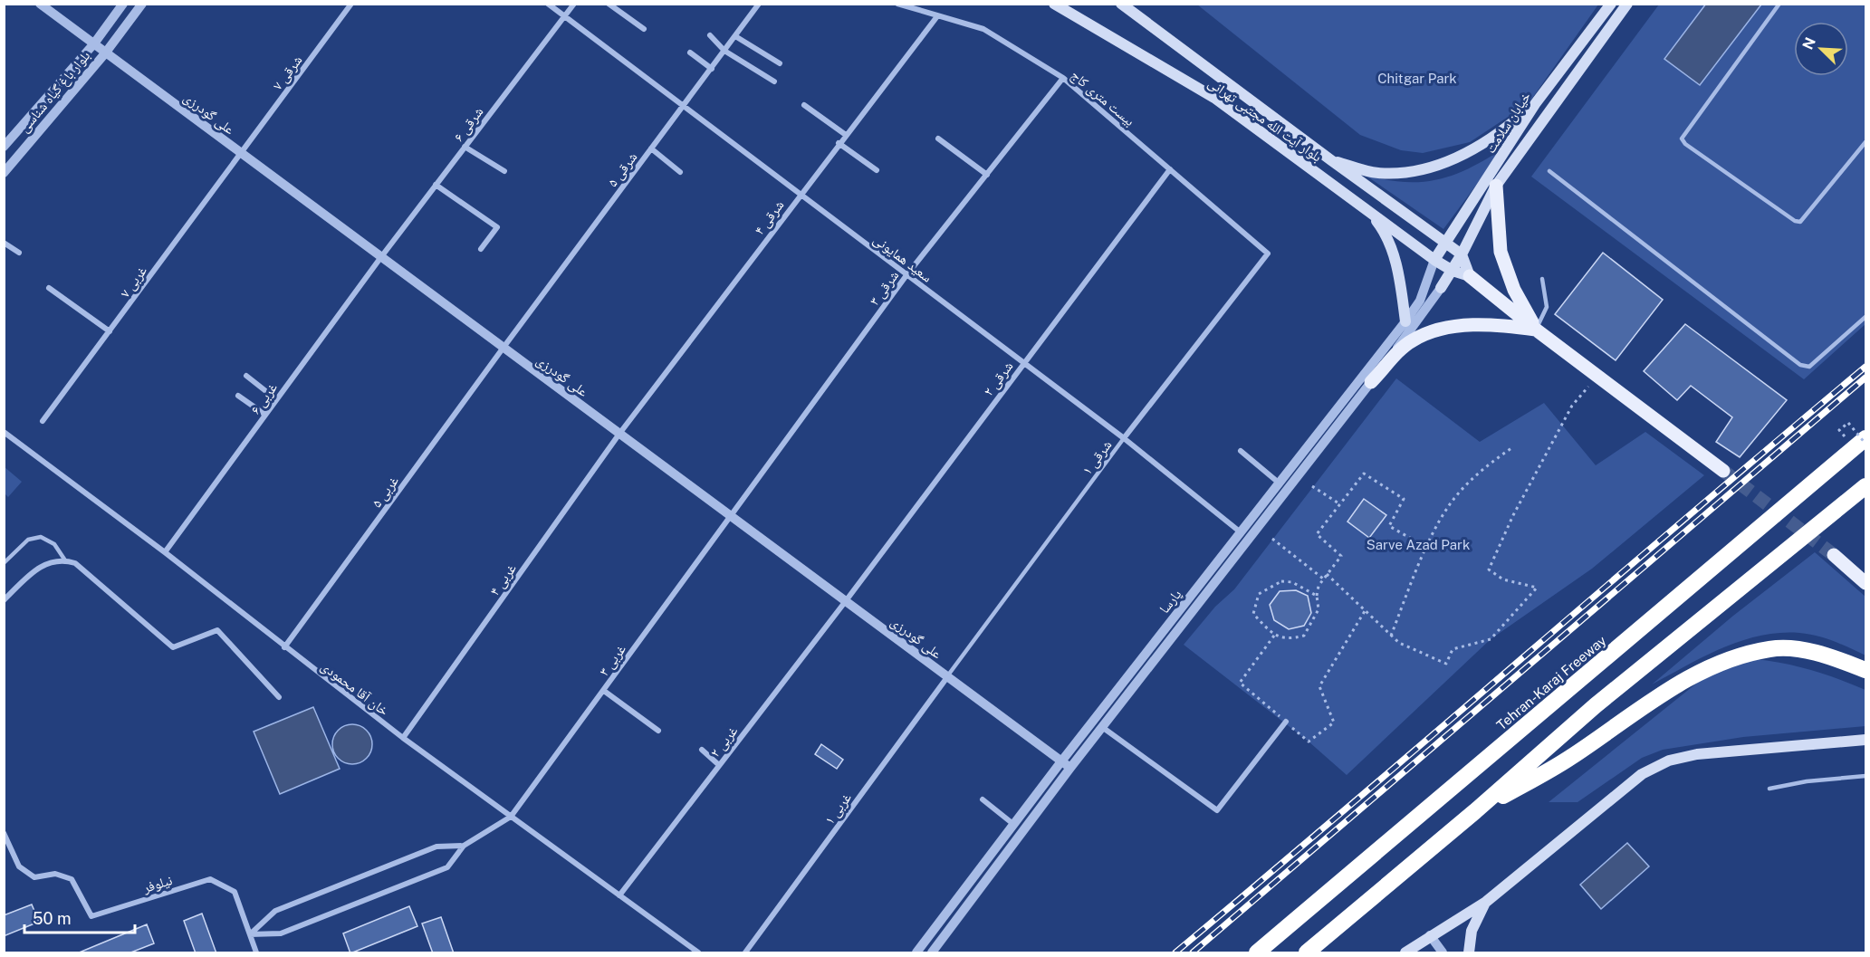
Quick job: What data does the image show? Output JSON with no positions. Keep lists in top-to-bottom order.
{
  "streets": {
    "highway": ["Tehran-Karaj Freeway"],
    "main road": ["بلوار آیت الله مجتبی تهرانی", "خیابان سلامت"],
    "street": [
      "۷ شرقی",
      "بلوار باغ گیاه شناسی",
      "بیست متری کاج",
      "علی گودرزی",
      "۶ شرقی",
      "۵ شرقی",
      "۴ شرقی",
      "سعید همایونی",
      "۷ غربی",
      "۳ شرقی",
      "۲ شرقی",
      "۶ غربی",
      "۱ شرقی",
      "۵ غربی",
      "۴ غربی",
      "پارسا",
      "۳ غربی",
      "خان آقا محمودی",
      "۲ غربی",
      "۱ غربی",
      "نیلوفر"
    ]
  },
  "crossings": [
    ["۷ شرقی", "علی گودرزی"],
    ["۷ شرقی", "۷ غربی"],
    ["بلوار باغ گیاه شناسی", "علی گودرزی"],
    ["بیست متری کاج", "۴ شرقی"],
    ["بیست متری کاج", "۳ شرقی"],
    ["بیست متری کاج", "۲ شرقی"],
    ["بیست متری کاج", "۱ شرقی"],
    ["علی گودرزی", "۶ شرقی"],
    ["علی گودرزی", "۵ شرقی"],
    ["علی گودرزی", "۴ شرقی"],
    ["علی گودرزی", "۷ غربی"],
    ["علی گودرزی", "۳ شرقی"],
    ["علی گودرزی", "۲ شرقی"],
    ["علی گودرزی", "۶ غربی"],
    ["علی گودرزی", "۱ شرقی"],
    ["علی گودرزی", "۵ غربی"],
    ["علی گودرزی", "۴ غربی"],
    ["علی گودرزی", "پارسا"],
    ["علی گودرزی", "۳ غربی"],
    ["علی گودرزی", "۲ غربی"],
    ["علی گودرزی", "۱ غربی"],
    ["بلوار آیت الله مجتبی تهرانی", "خیابان سلامت"],
    ["بلوار آیت الله مجتبی تهرانی", "پارسا"],
    ["خیابان سلامت", "پارسا"],
    ["۶ شرقی", "سعید همایونی"],
    ["۶ شرقی", "۶ غربی"],
    ["۵ شرقی", "سعید همایونی"],
    ["۵ شرقی", "۵ غربی"],
    ["۴ شرقی", "سعید همایونی"],
    ["۴ شرقی", "۴ غربی"],
    ["سعید همایونی", "۳ شرقی"],
    ["سعید همایونی", "۲ شرقی"],
    ["سعید همایونی", "۱ شرقی"],
    ["سعید همایونی", "پارسا"],
    ["۳ شرقی", "۳ غربی"],
    ["۲ شرقی", "۲ غربی"],
    ["۶ غربی", "خان آقا محمودی"],
    ["۱ شرقی", "۱ غربی"],
    ["۵ غربی", "خان آقا محمودی"],
    ["۴ غربی", "خان آقا محمودی"],
    ["۳ غربی", "خان آقا محمودی"],
    ["خان آقا محمودی", "۲ غربی"]
  ],
  "parks": ["Chitgar Park", "Sarve Azad Park"],
  "scale_bar": "50 m",
  "north": "top left"
}
